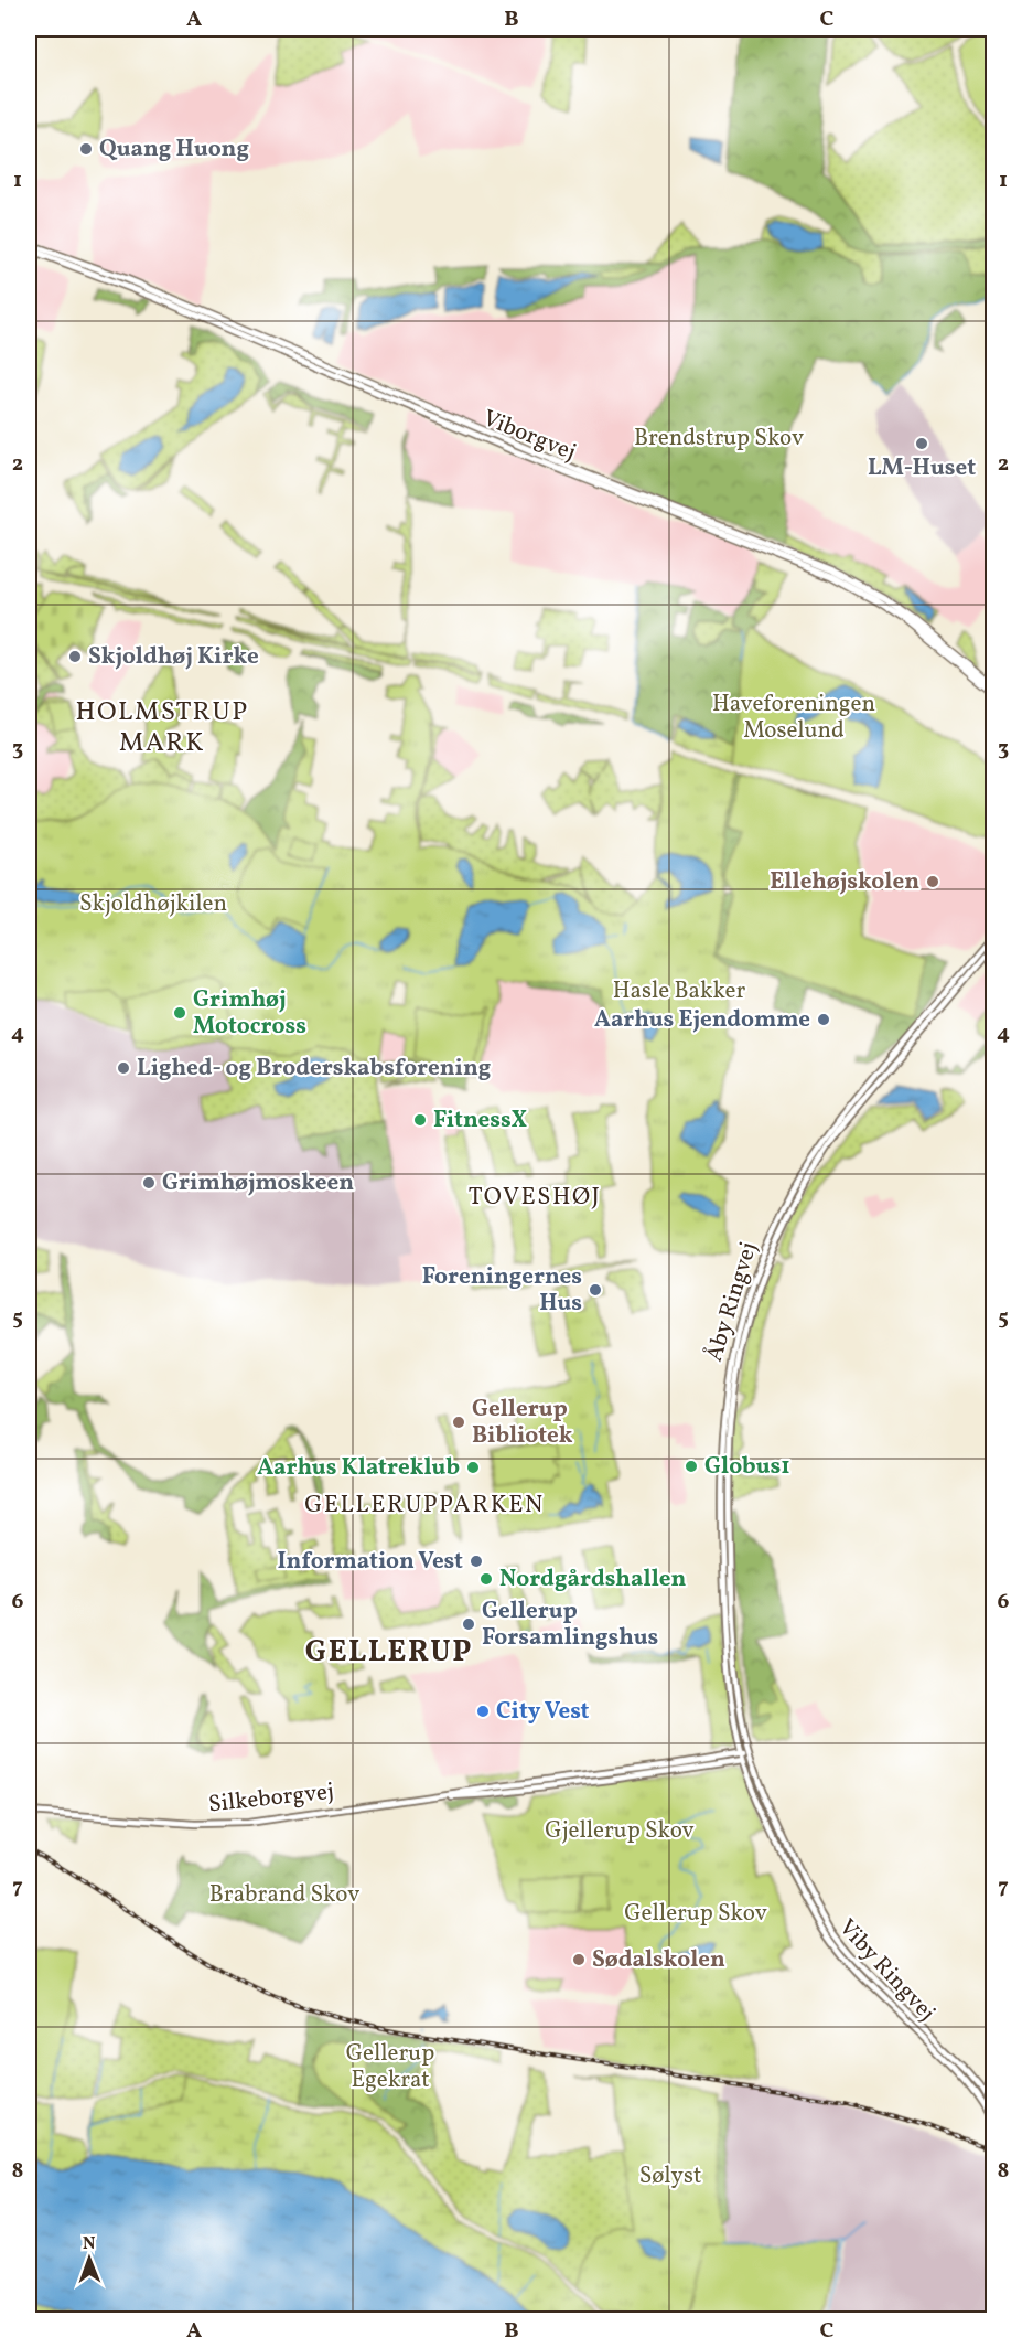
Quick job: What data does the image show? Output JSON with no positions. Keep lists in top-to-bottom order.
{
  "streets": {
    "main road": [
      "Viborgvej",
      "Åby Ringvej",
      "Silkeborgvej",
      "Viby Ringvej"
    ]
  },
  "crossings": [
    ["Åby Ringvej", "Silkeborgvej"],
    ["Åby Ringvej", "Viby Ringvej"],
    ["Silkeborgvej", "Viby Ringvej"]
  ],
  "districts": [
    "HOLMSTRUP MARK",
    "TOVESHØJ",
    "GELLERUPPARKEN",
    "GELLERUP"
  ],
  "parks": [
    "Brendstrup Skov",
    "Haveforeningen Moselund",
    "Skjoldhøjkilen",
    "Hasle Bakker",
    "Gjellerup Skov",
    "Brabrand Skov",
    "Gellerup Skov",
    "Gellerup Egekrat",
    "Sølyst"
  ],
  "places": [
    "Quang Huong",
    "LM-Huset",
    "Skjoldhøj Kirke",
    "Ellehøjskolen",
    "Grimhøj Motocross",
    "Aarhus Ejendomme",
    "Lighed- og Broderskabsforening",
    "FitnessX",
    "Grimhøjmoskeen",
    "Foreningernes Hus",
    "Gellerup Bibliotek",
    "Globus1",
    "Aarhus Klatreklub",
    "Information Vest",
    "Nordgårdshallen",
    "Gellerup Forsamlingshus",
    "City Vest",
    "Sødalskolen"
  ],
  "north": "top",
  "grid": {
    "columns": ["A", "B", "C"],
    "rows": [
      "1",
      "2",
      "3",
      "4",
      "5",
      "6",
      "7",
      "8"
    ]
  }
}
